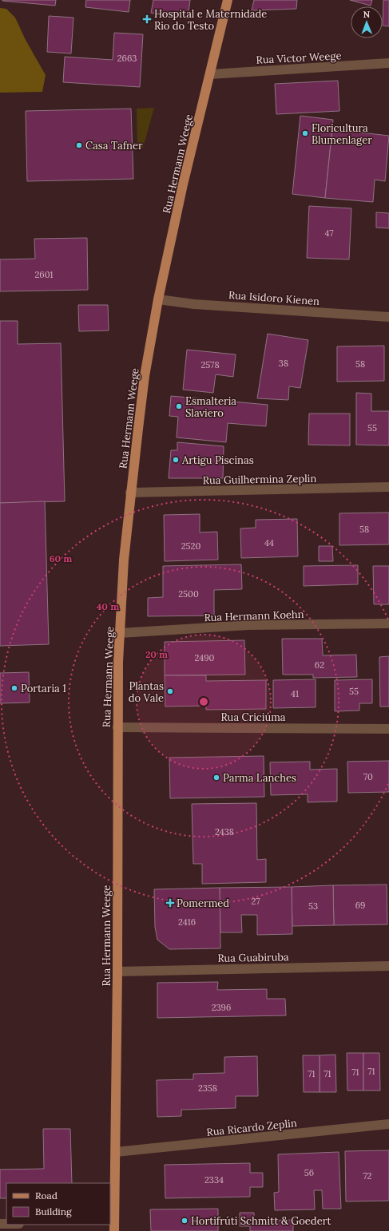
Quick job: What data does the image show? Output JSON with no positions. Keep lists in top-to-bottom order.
{
  "streets": {
    "main road": ["Rua Hermann Weege"],
    "street": [
      "Rua Victor Weege",
      "Rua Isidoro Kienen",
      "Rua Guilhermina Zeplin",
      "Rua Hermann Koehn",
      "Rua Criciúma",
      "Rua Guabiruba",
      "Rua Ricardo Zeplin"
    ]
  },
  "crossings": [
    ["Rua Victor Weege", "Rua Hermann Weege"],
    ["Rua Hermann Weege", "Rua Isidoro Kienen"],
    ["Rua Hermann Weege", "Rua Guilhermina Zeplin"],
    ["Rua Hermann Weege", "Rua Hermann Koehn"],
    ["Rua Hermann Weege", "Rua Criciúma"],
    ["Rua Hermann Weege", "Rua Guabiruba"],
    ["Rua Hermann Weege", "Rua Ricardo Zeplin"]
  ],
  "places": {
    "health": ["Hospital e Maternidade Rio do Testo", "Pomermed"],
    "other": [
      "Floricultura Blumenlager",
      "Casa Tafner",
      "Esmalteria Slaviero",
      "Artigu Piscinas",
      "Portaria 1",
      "Plantas do Vale",
      "Parma Lanches",
      "Hortifrúti Schmitt & Goedert"
    ]
  },
  "house_numbers": [
    "2663",
    "47",
    "2601",
    "38",
    "58",
    "2578",
    "55",
    "58",
    "44",
    "2520",
    "2500",
    "2490",
    "62",
    "55",
    "41",
    "70",
    "2438",
    "27",
    "69",
    "53",
    "2416",
    "2396",
    "71",
    "71",
    "71",
    "71",
    "2358",
    "56",
    "72",
    "2334"
  ],
  "legend": ["Road", "Building"],
  "north": "top",
  "rings": ["60 m", "40 m", "20 m"]
}
